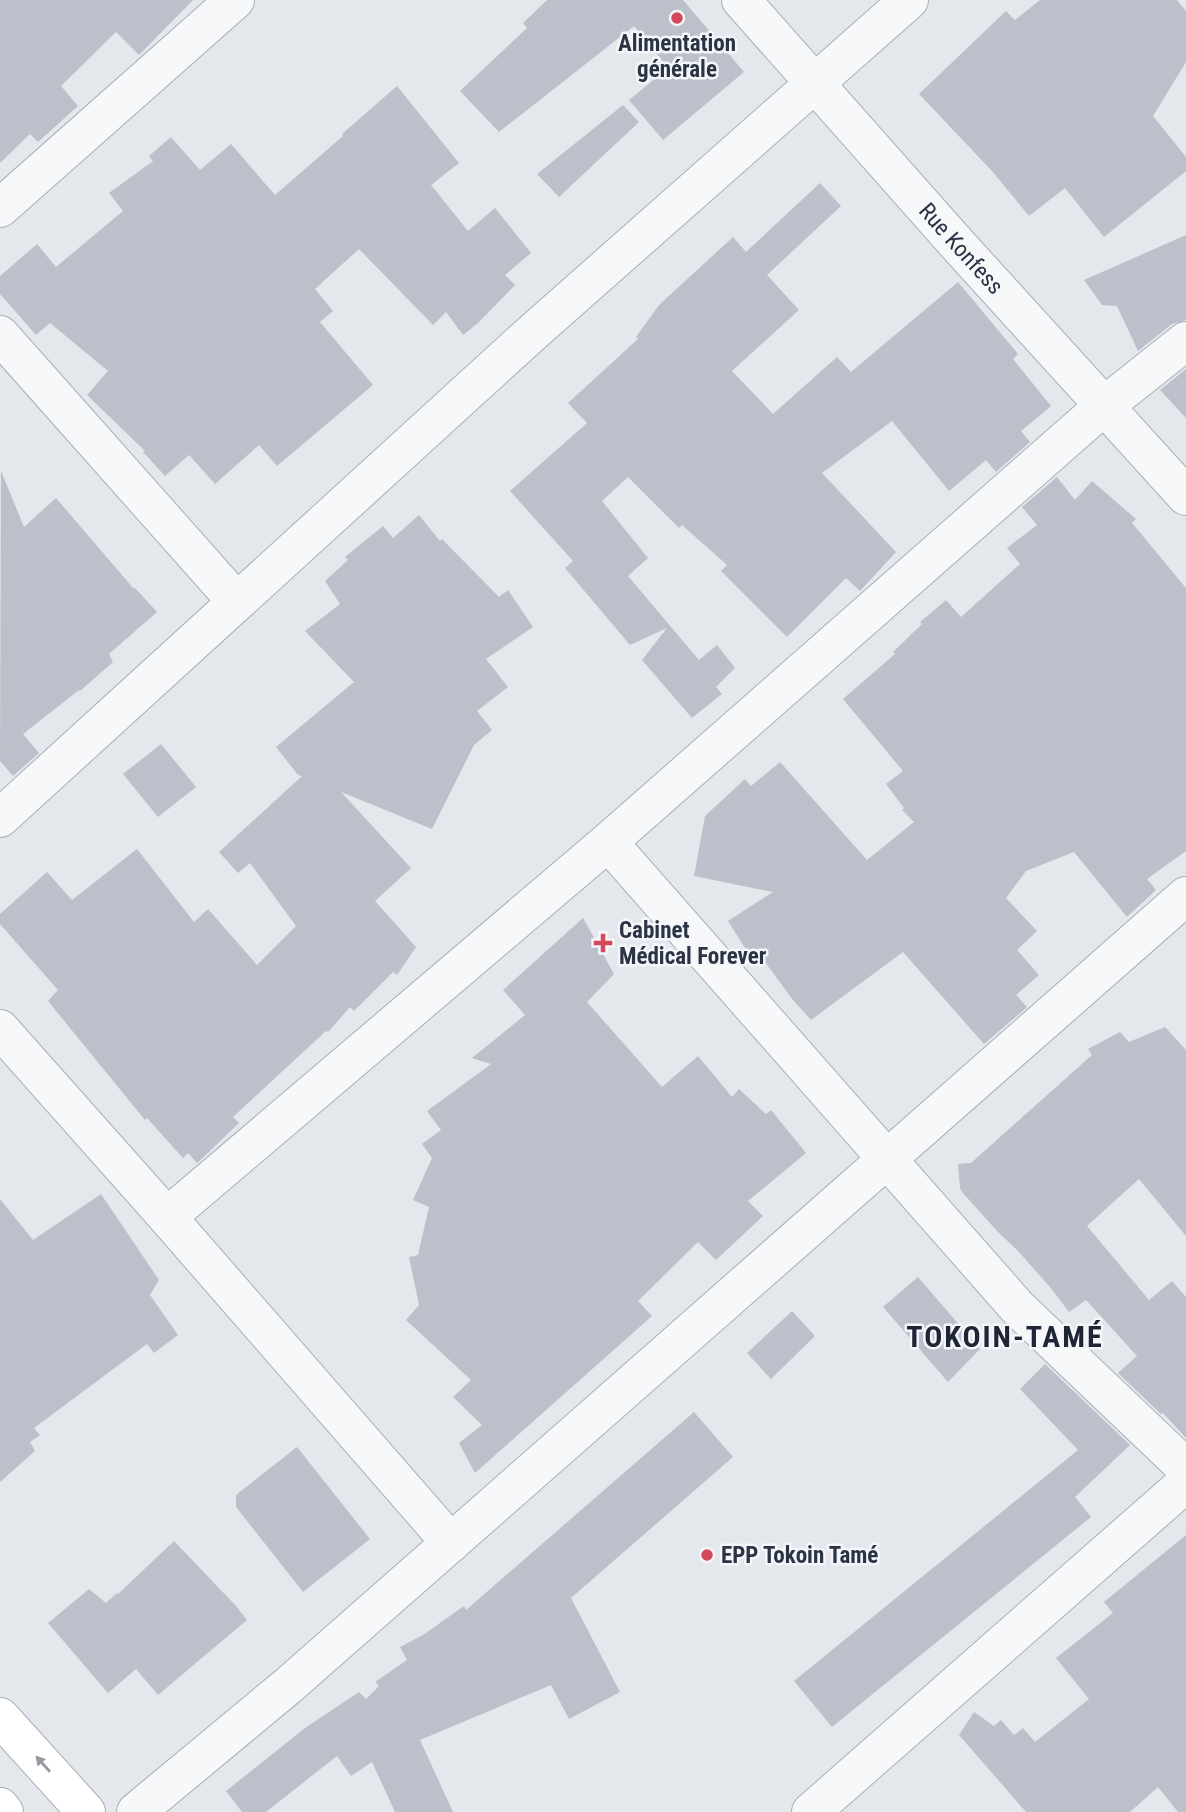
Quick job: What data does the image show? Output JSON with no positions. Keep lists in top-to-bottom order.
{
  "streets": {
    "street": ["Rue Konfess"]
  },
  "districts": ["TOKOIN-TAMÉ"],
  "places": {
    "other": ["Alimentation générale", "EPP Tokoin Tamé"],
    "health": ["Cabinet Médical Forever"]
  }
}
